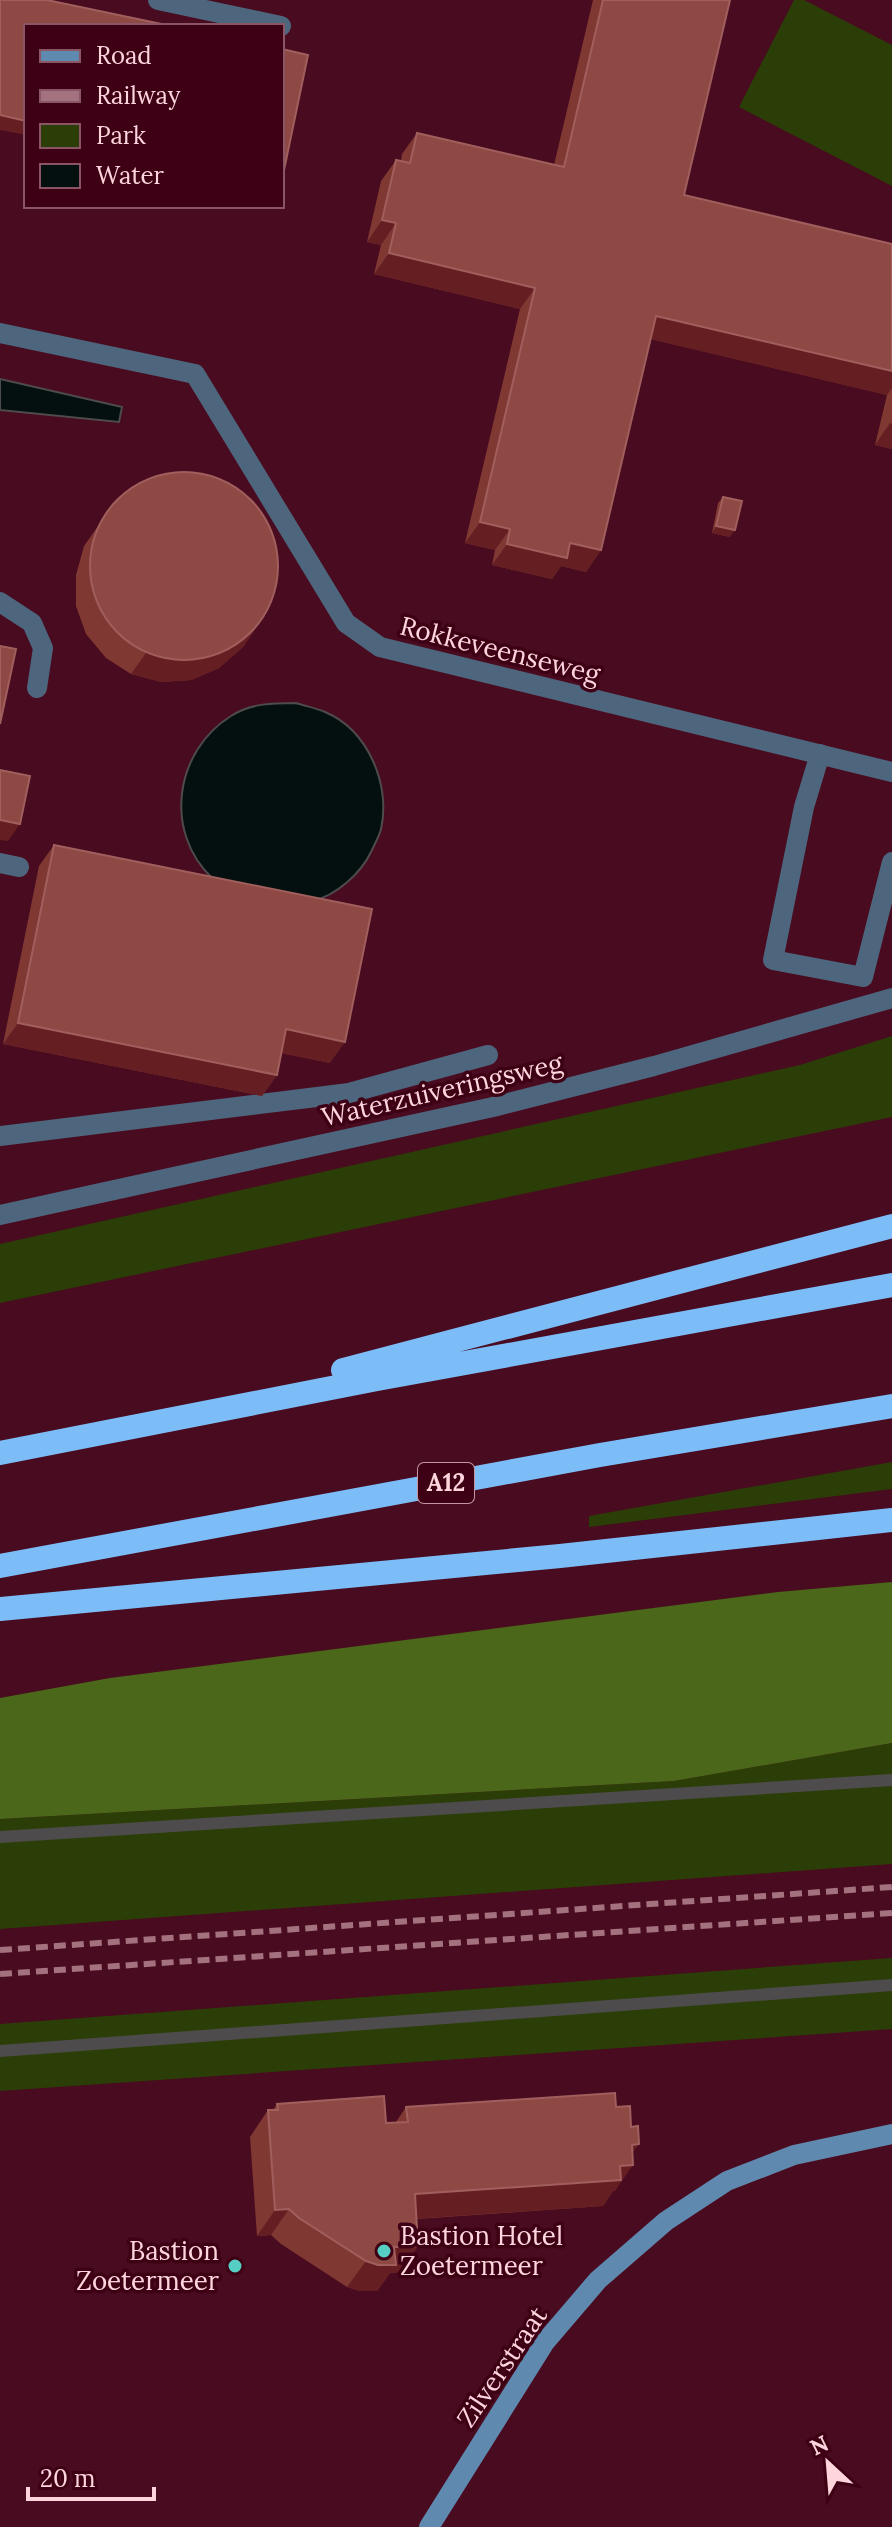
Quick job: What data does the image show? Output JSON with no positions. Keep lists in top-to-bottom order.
{
  "streets": {
    "highway": ["A12"],
    "street": ["Rokkeveenseweg", "Waterzuiveringsweg", "Zilverstraat"]
  },
  "places": ["Bastion Hotel Zoetermeer", "Bastion Zoetermeer"],
  "legend": [
    "Road",
    "Railway",
    "Park",
    "Water"
  ],
  "scale_bar": "20 m",
  "north": "top left"
}
